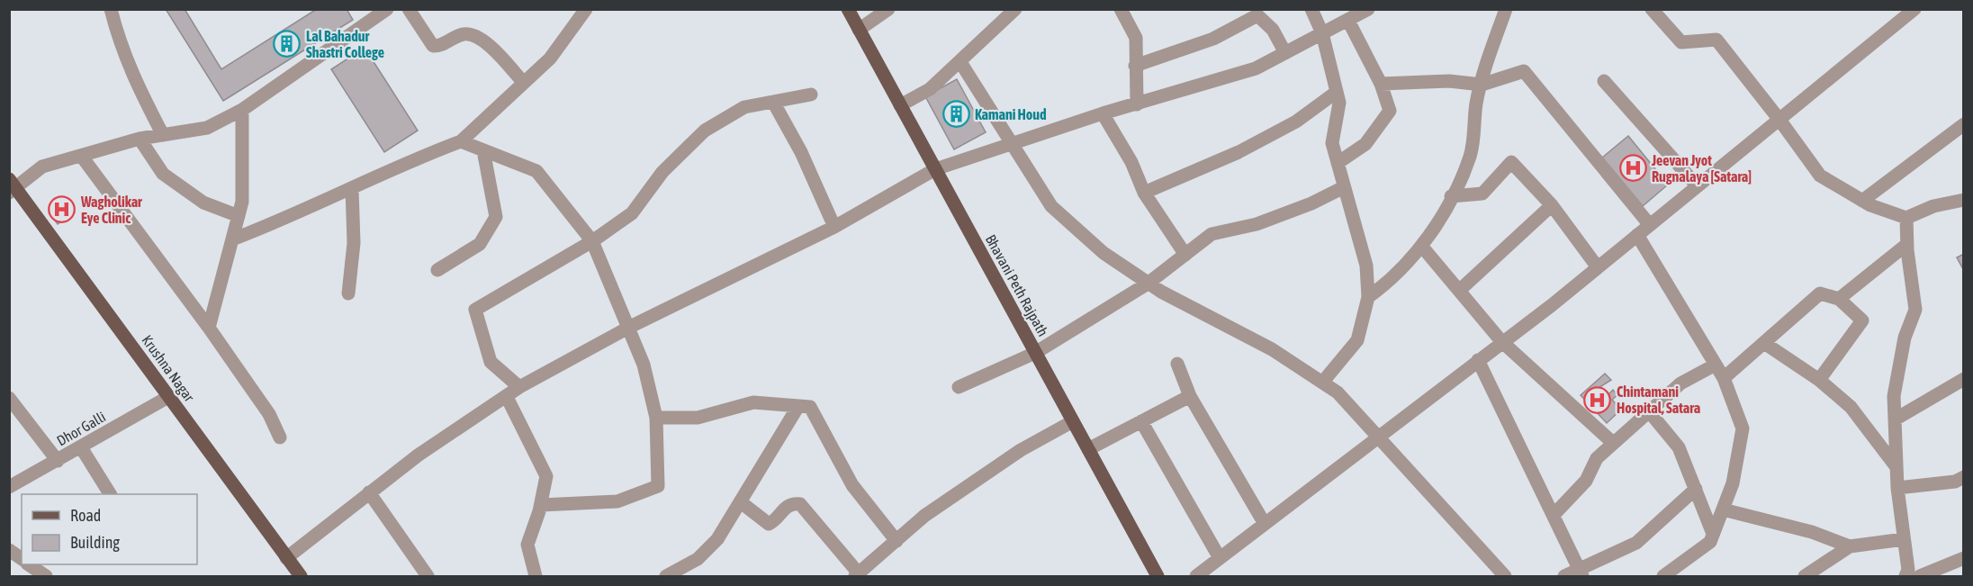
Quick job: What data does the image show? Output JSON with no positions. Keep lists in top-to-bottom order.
{
  "streets": {
    "main road": ["Bhavani Peth Rajpath", "Krushna Nagar"],
    "street": ["Dhor Galli"]
  },
  "crossings": [
    ["Krushna Nagar", "Dhor Galli"]
  ],
  "places": {
    "building": ["Lal Bahadur Shastri College", "Kamani Houd"],
    "hospital": ["Jeevan Jyot Rugnalaya [Satara]", "Wagholikar Eye Clinic", "Chintamani Hospital, Satara"]
  },
  "legend": ["Road", "Building"]
}
